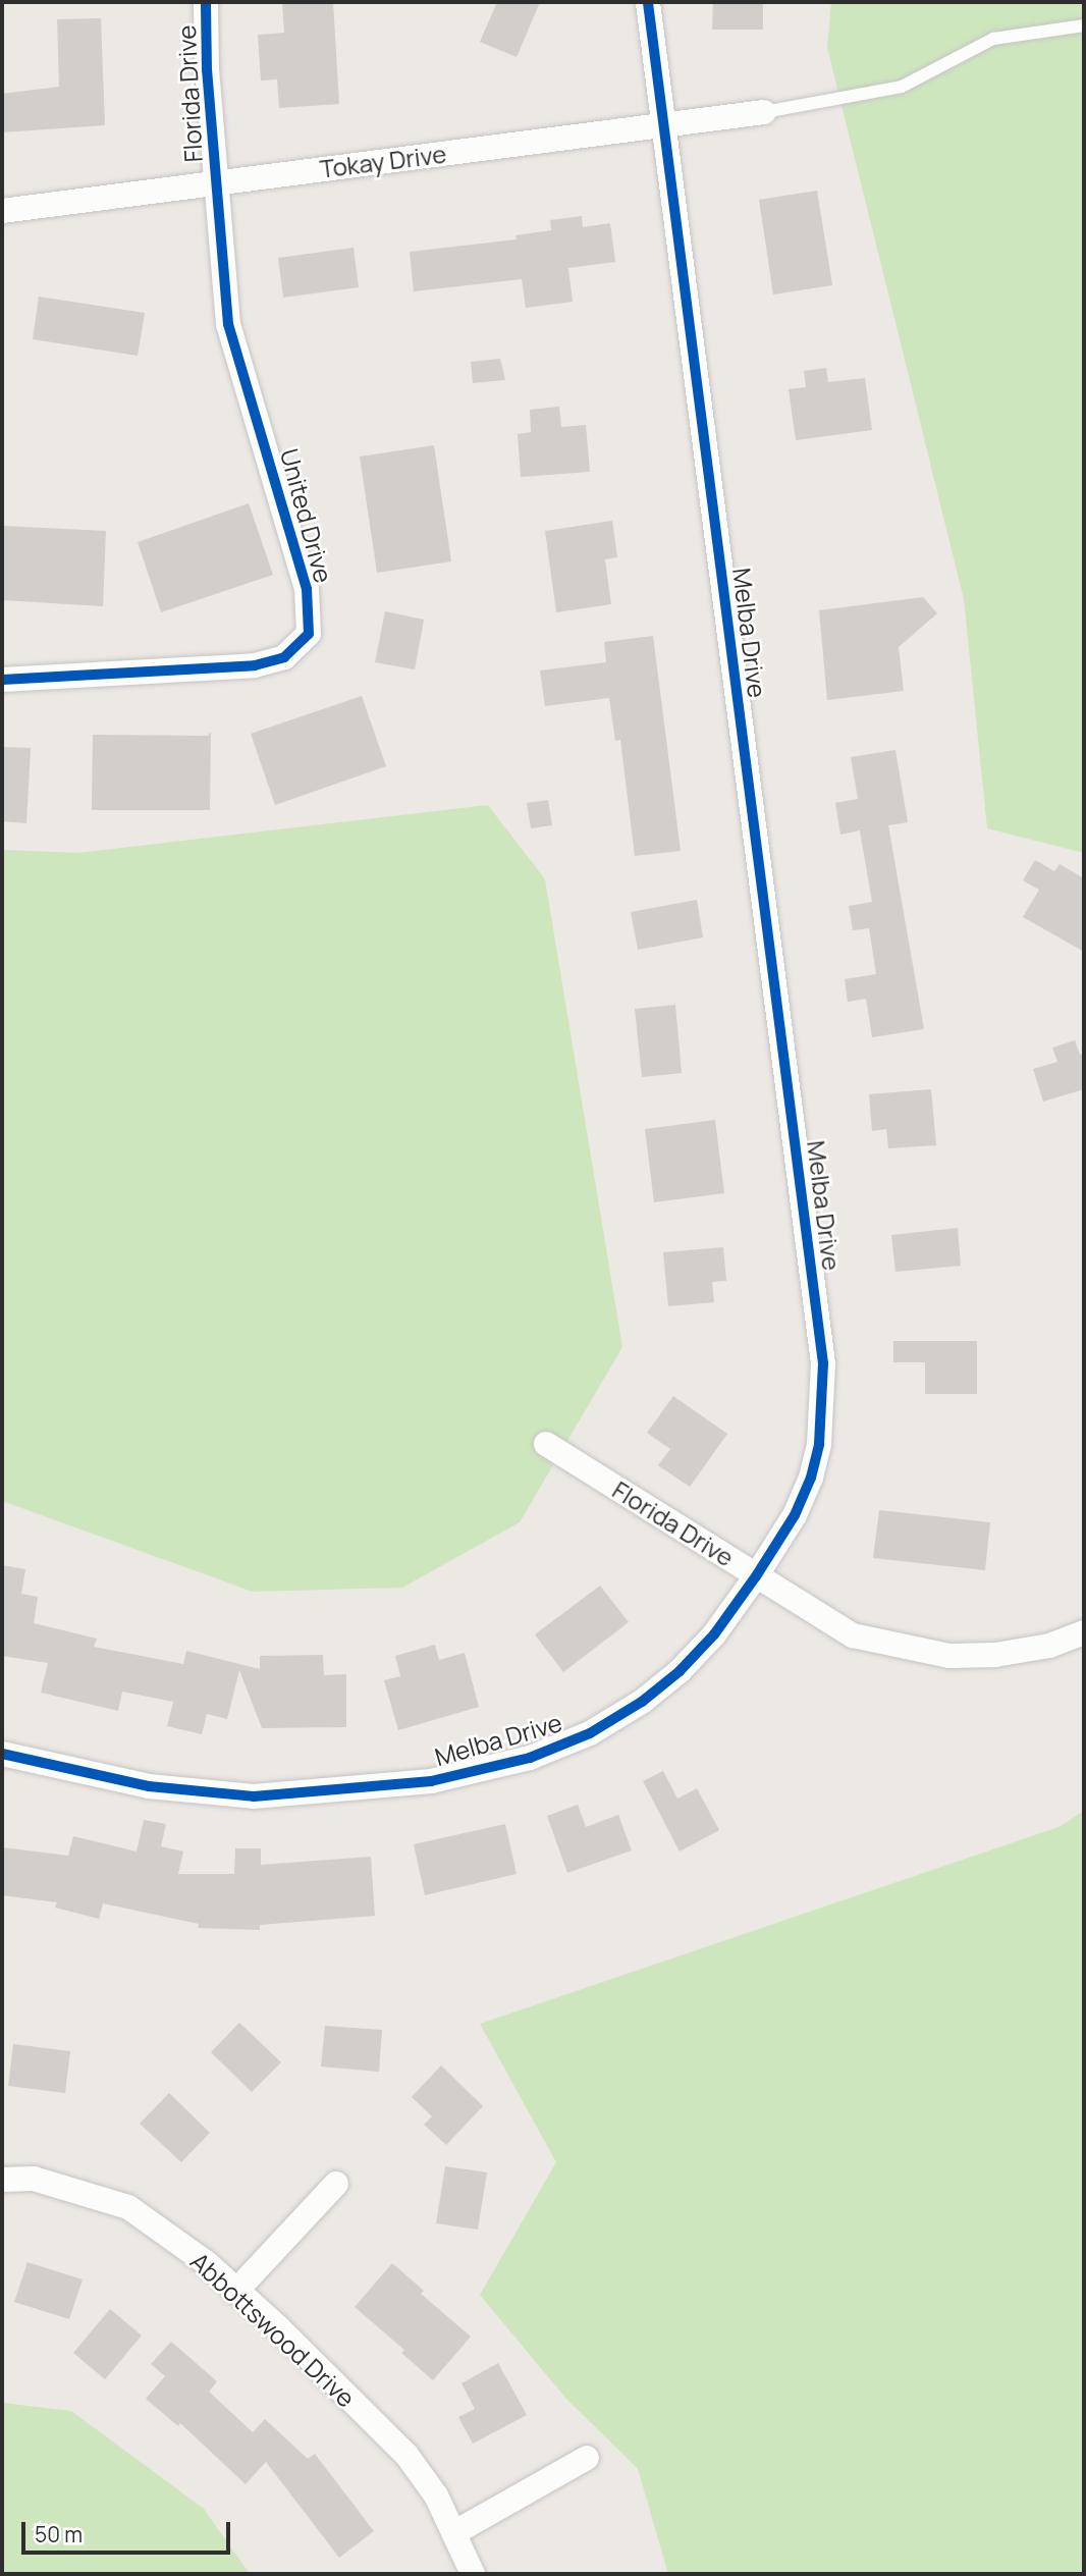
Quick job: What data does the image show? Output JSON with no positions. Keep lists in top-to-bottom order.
{
  "streets": {
    "street": [
      "Florida Drive",
      "Tokay Drive",
      "United Drive",
      "Melba Drive",
      "Abbottswood Drive"
    ]
  },
  "crossings": [
    ["Florida Drive", "Tokay Drive"],
    ["Florida Drive", "United Drive"],
    ["Florida Drive", "Melba Drive"],
    ["Tokay Drive", "United Drive"],
    ["Tokay Drive", "Melba Drive"]
  ],
  "scale_bar": "50 m"
}
